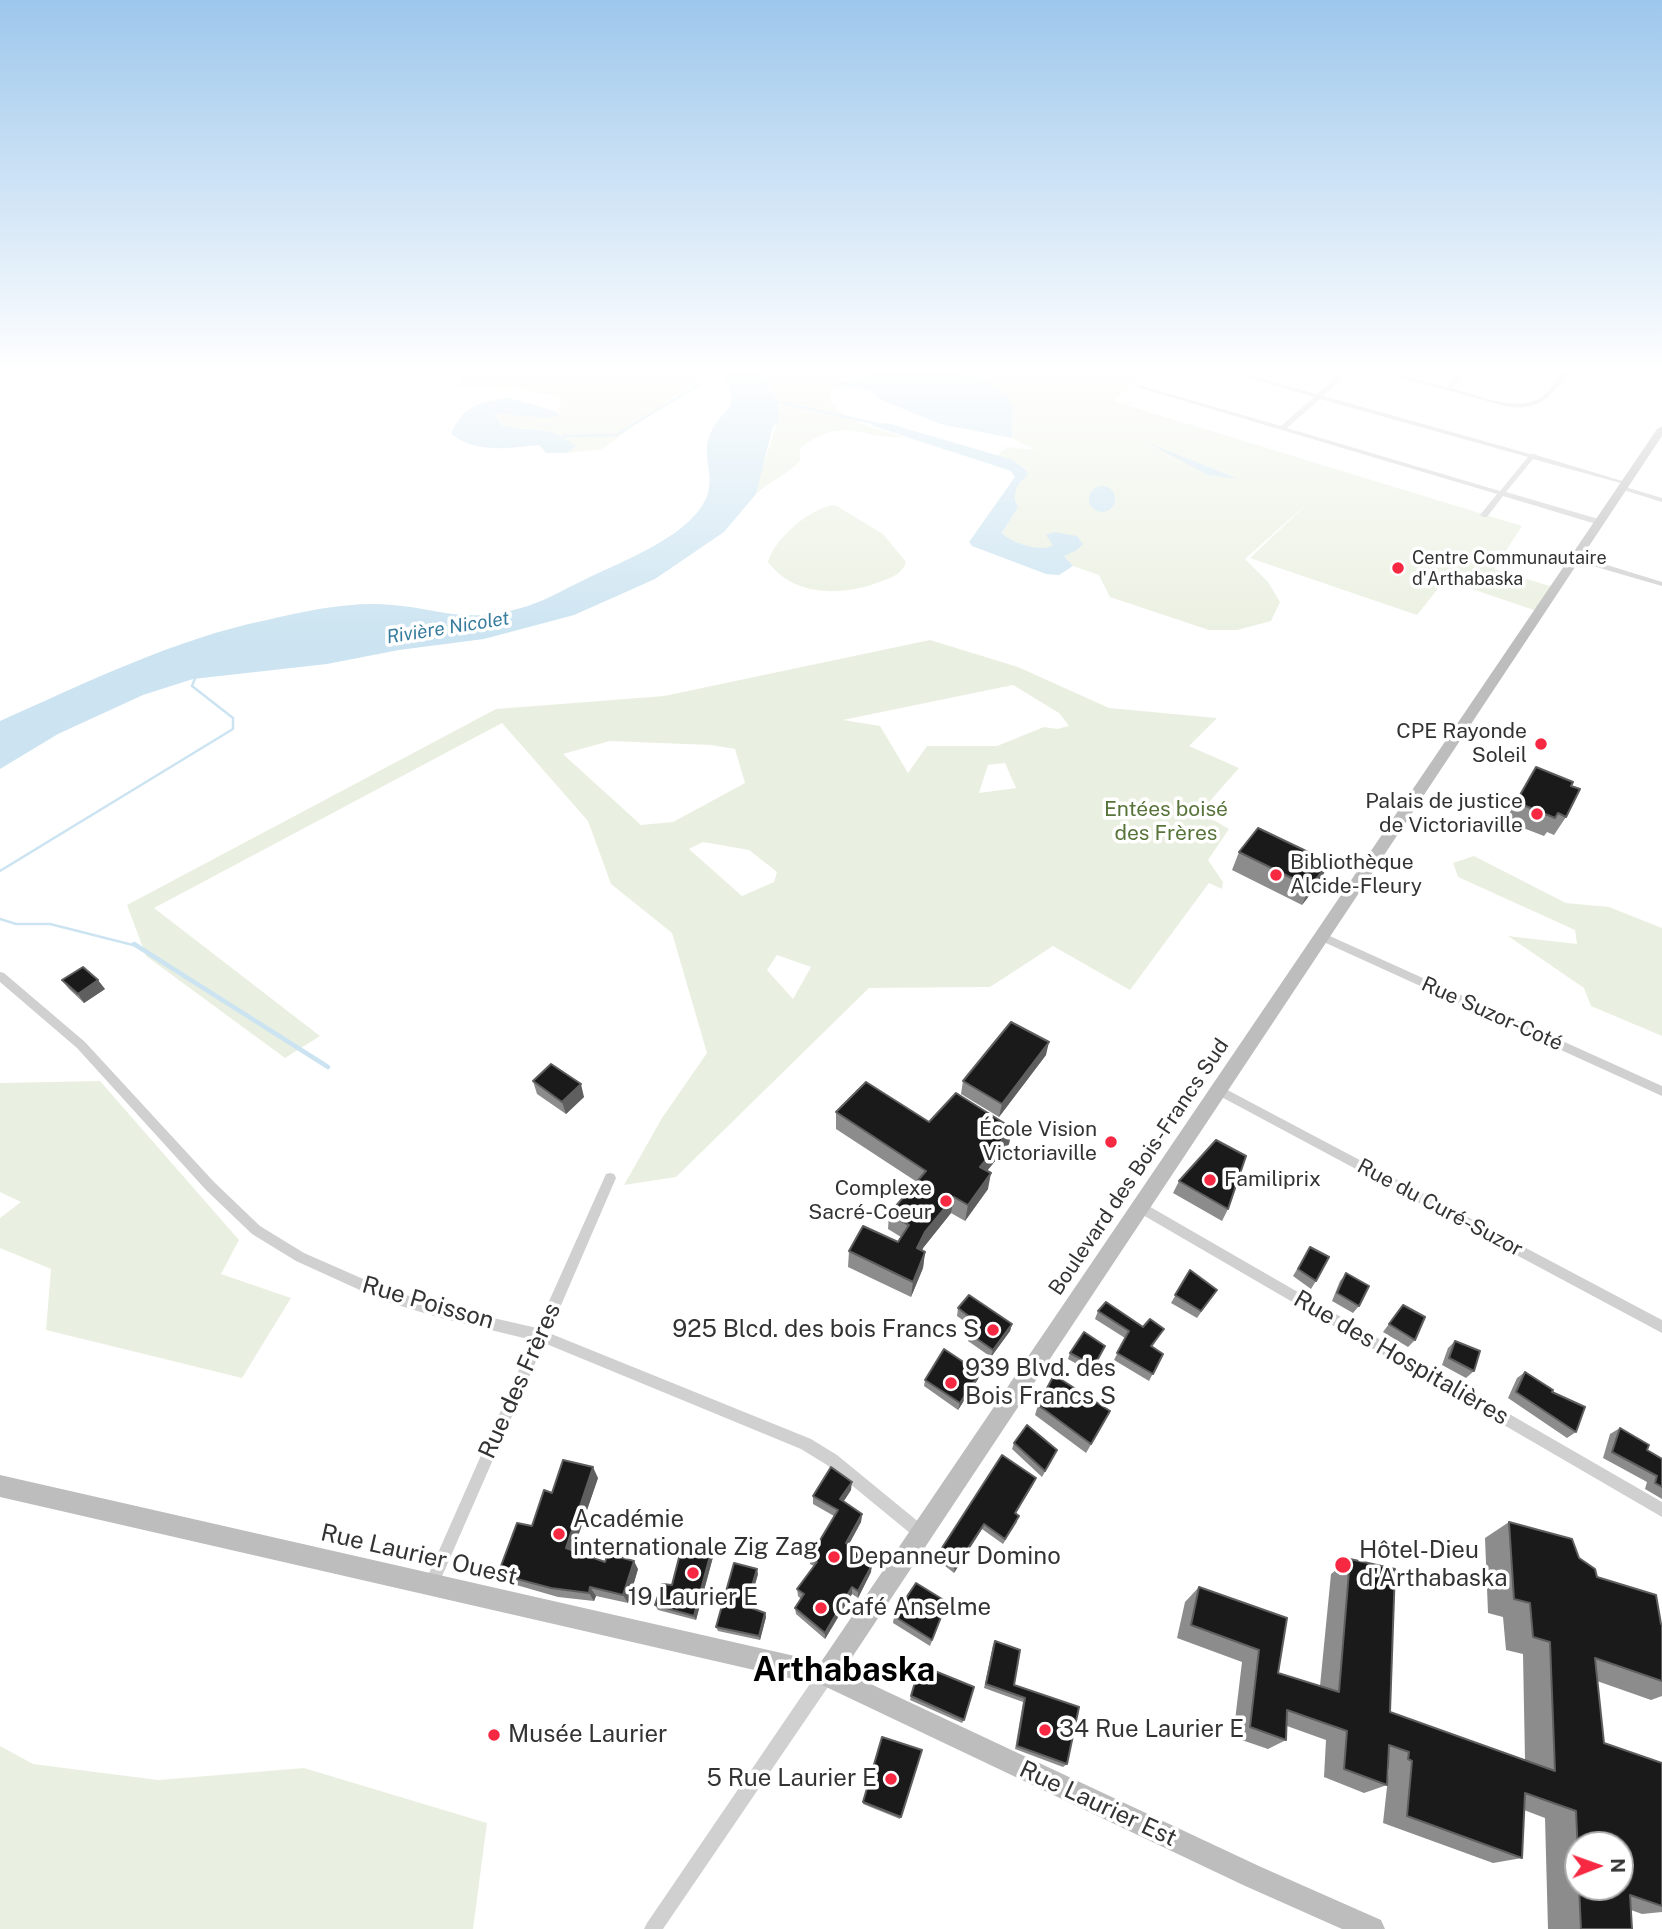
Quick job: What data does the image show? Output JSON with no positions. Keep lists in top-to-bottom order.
{
  "streets": {
    "street": [
      "Rue Suzor-Coté",
      "Boulevard des Bois-Francs Sud",
      "Rue du Curé-Suzor",
      "Rue Poisson",
      "Rue des Hospitalières",
      "Rue des Frères",
      "Rue Laurier Ouest",
      "Rue Laurier Est"
    ]
  },
  "crossings": [
    ["Rue Suzor-Coté", "Boulevard des Bois-Francs Sud"],
    ["Boulevard des Bois-Francs Sud", "Rue du Curé-Suzor"],
    ["Boulevard des Bois-Francs Sud", "Rue Poisson"],
    ["Boulevard des Bois-Francs Sud", "Rue des Hospitalières"],
    ["Boulevard des Bois-Francs Sud", "Rue Laurier Ouest"],
    ["Boulevard des Bois-Francs Sud", "Rue Laurier Est"],
    ["Rue Poisson", "Rue des Frères"],
    ["Rue des Frères", "Rue Laurier Ouest"],
    ["Rue Laurier Ouest", "Rue Laurier Est"]
  ],
  "districts": ["Arthabaska"],
  "water": ["Rivière Nicolet"],
  "parks": ["Entées boisé des Frères"],
  "places": [
    "Centre Communautaire d'Arthabaska",
    "CPE Rayonde Soleil",
    "Palais de justice de Victoriaville",
    "Bibliothèque Alcide-Fleury",
    "École Vision Victoriaville",
    "Familiprix",
    "Complexe Sacré-Coeur",
    "925 Blcd. des bois Francs S",
    "939 Blvd. des Bois Francs S",
    "Académie internationale Zig Zag",
    "Depanneur Domino",
    "Hôtel-Dieu d'Arthabaska",
    "19 Laurier E",
    "Café Anselme",
    "34 Rue Laurier E",
    "Musée Laurier",
    "5 Rue Laurier E"
  ],
  "north": "right"
}
